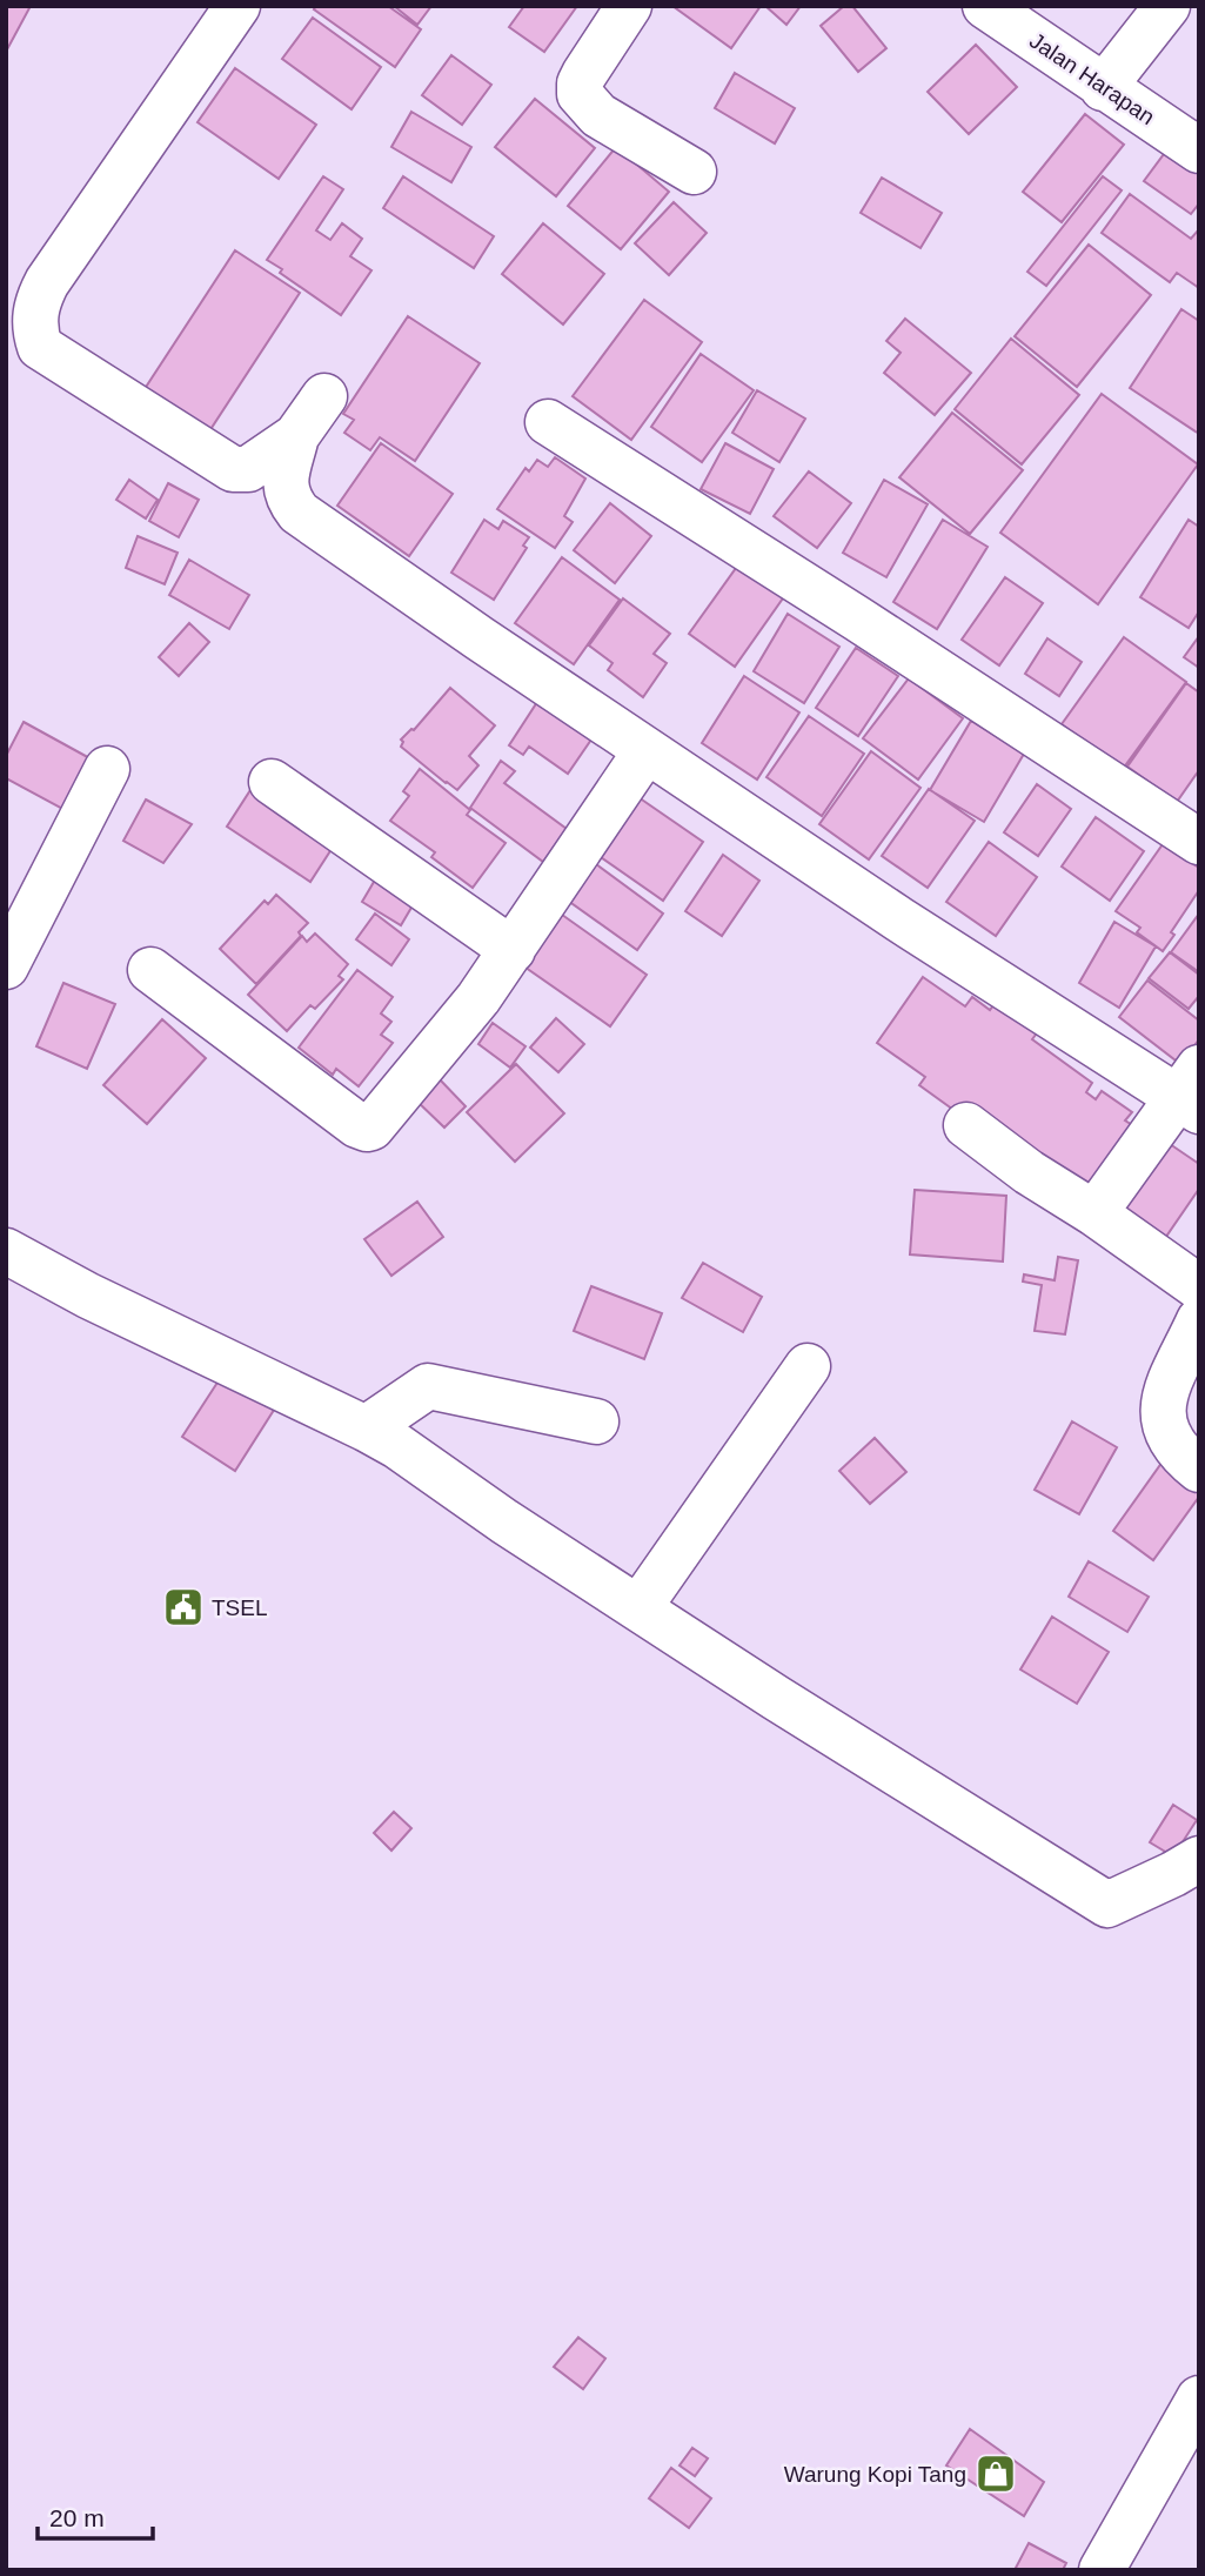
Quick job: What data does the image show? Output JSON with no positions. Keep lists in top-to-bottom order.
{
  "streets": {
    "main road": ["Jalan Harapan"]
  },
  "places": {
    "public building": ["TSEL"],
    "shop": ["Warung Kopi Tang"]
  },
  "scale_bar": "20 m"
}
